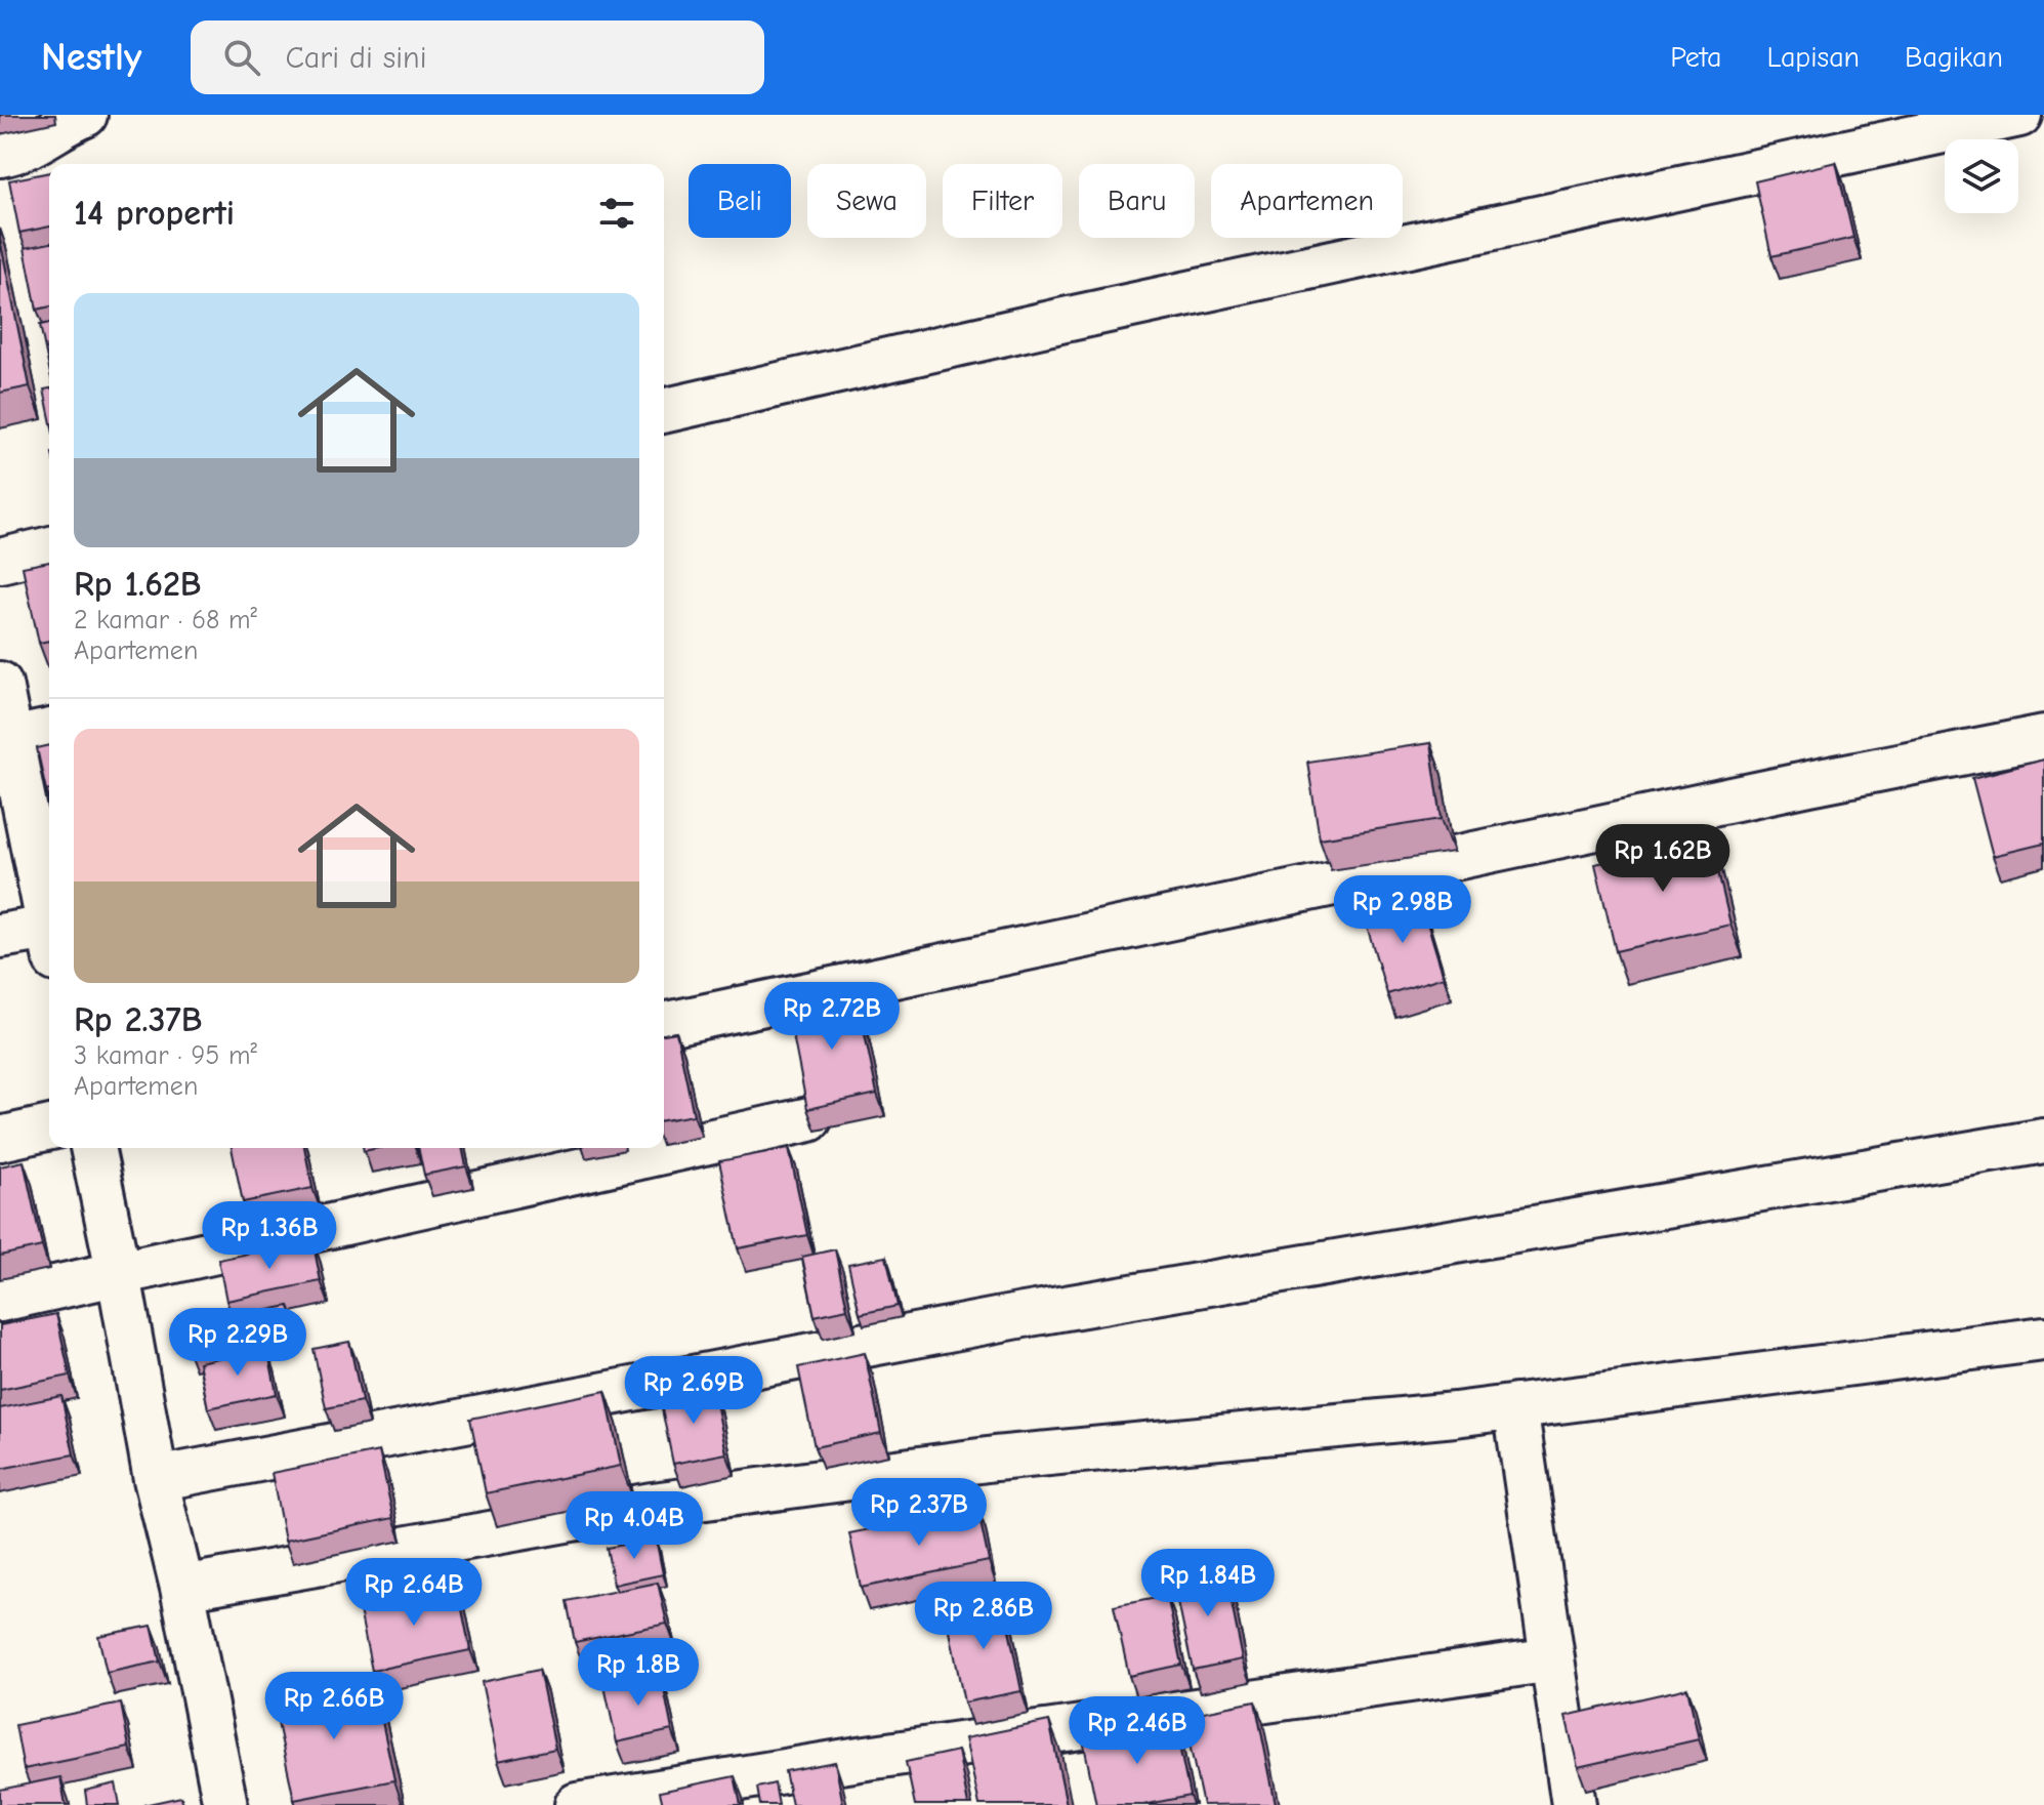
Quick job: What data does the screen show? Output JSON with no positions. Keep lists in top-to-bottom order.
{
  "page": {
    "header": "Nestly",
    "search": "Cari di sini",
    "nav": ["Peta", "Lapisan", "Bagikan"],
    "chip": [
      "Beli",
      "Sewa",
      "Filter",
      "Baru",
      "Apartemen"
    ],
    "heading": "14 properti",
    "list": [
      {
        "name": "Rp 1.62B",
        "note": "2 kamar · 68 m² · Apartemen"
      },
      {
        "name": "Rp 2.37B",
        "note": "3 kamar · 95 m² · Apartemen"
      }
    ],
    "price": [
      "Rp 1.62B",
      "Rp 2.98B",
      "Rp 2.72B",
      "Rp 1.36B",
      "Rp 2.29B",
      "Rp 2.69B",
      "Rp 2.37B",
      "Rp 4.04B",
      "Rp 1.84B",
      "Rp 2.64B",
      "Rp 2.86B",
      "Rp 1.8B",
      "Rp 2.66B",
      "Rp 2.46B"
    ]
  }
}
